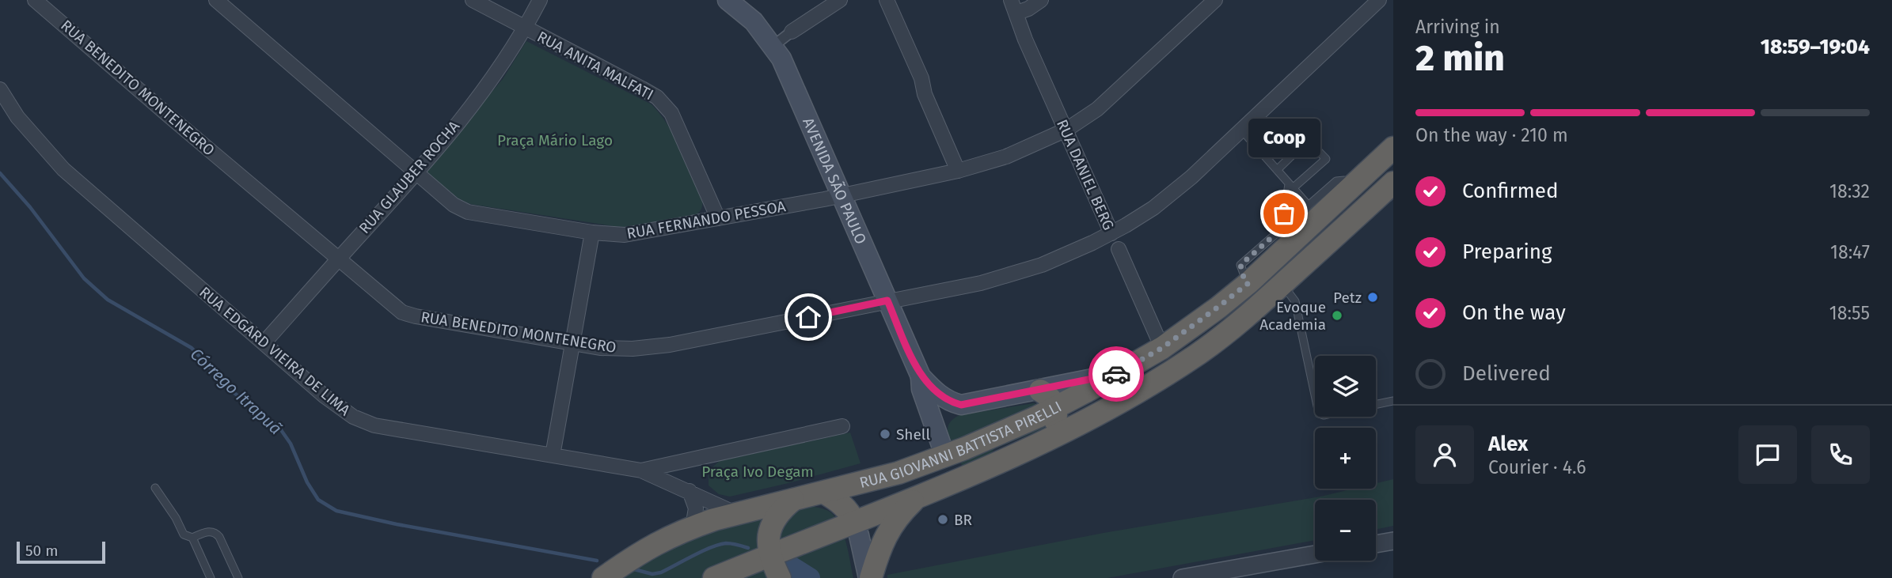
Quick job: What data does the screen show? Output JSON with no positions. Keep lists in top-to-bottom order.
{
  "streets": {
    "highway": ["RUA GIOVANNI BATTISTA PIRELLI"],
    "main road": ["AVENIDA SÃO PAULO"],
    "street": [
      "RUA ANITA MALFATI",
      "RUA BENEDITO MONTENEGRO",
      "RUA DANIEL BERG",
      "RUA GLAUBER ROCHA",
      "RUA FERNANDO PESSOA",
      "RUA EDGARD VIEIRA DE LIMA"
    ]
  },
  "crossings": [
    ["RUA ANITA MALFATI", "RUA GLAUBER ROCHA"],
    ["RUA ANITA MALFATI", "RUA FERNANDO PESSOA"],
    ["RUA BENEDITO MONTENEGRO", "RUA DANIEL BERG"],
    ["RUA BENEDITO MONTENEGRO", "RUA GLAUBER ROCHA"],
    ["RUA BENEDITO MONTENEGRO", "AVENIDA SÃO PAULO"],
    ["RUA DANIEL BERG", "RUA FERNANDO PESSOA"],
    ["RUA DANIEL BERG", "RUA GIOVANNI BATTISTA PIRELLI"],
    ["RUA GLAUBER ROCHA", "RUA FERNANDO PESSOA"],
    ["RUA GLAUBER ROCHA", "RUA EDGARD VIEIRA DE LIMA"],
    ["AVENIDA SÃO PAULO", "RUA FERNANDO PESSOA"],
    ["AVENIDA SÃO PAULO", "RUA GIOVANNI BATTISTA PIRELLI"],
    ["RUA EDGARD VIEIRA DE LIMA", "RUA GIOVANNI BATTISTA PIRELLI"]
  ],
  "water": ["Córrego Itrapuã"],
  "parks": ["Praça Mário Lago", "Praça Ivo Degam"],
  "places": [
    "Coop",
    "Petz",
    "Evoque Academia",
    "Shell",
    "BR"
  ],
  "scale_bar": "50 m",
  "page": {
    "heading": ["2 min", "Arriving in", "18:59–19:04"],
    "panel": ["Alex", "Courier · 4.6"],
    "bar": "On the way · 210 m",
    "bubble": "Coop",
    "list": [
      ["Confirmed", "18:32"],
      ["Preparing", "18:47"],
      ["On the way", "18:55"],
      "Delivered"
    ],
    "map_buttons": ["+", "−"],
    "scale": "50 m"
  }
}
